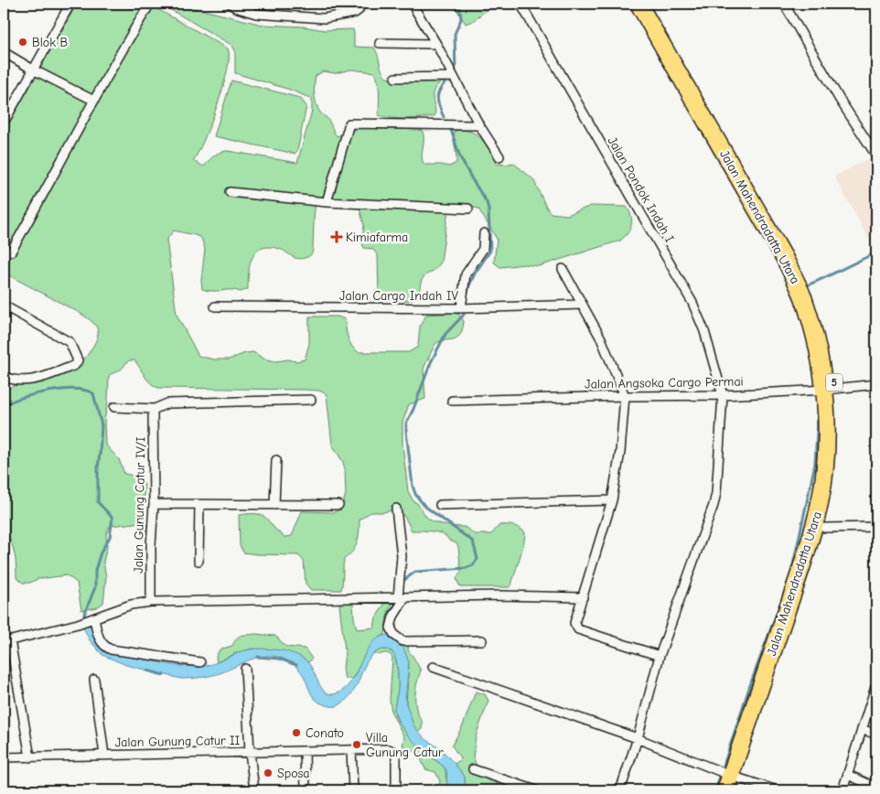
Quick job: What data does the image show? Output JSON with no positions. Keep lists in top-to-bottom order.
{
  "streets": {
    "highway": ["Jalan Mahendradatta Utara", "5"],
    "street": [
      "Jalan Pondok Indah I",
      "Jalan Cargo Indah IV",
      "Jalan Angsoka Cargo Permai",
      "Jalan Gunung Catur IV/I",
      "Jalan Gunung Catur II"
    ]
  },
  "crossings": [
    ["Jalan Pondok Indah I", "Jalan Angsoka Cargo Permai"],
    ["Jalan Mahendradatta Utara", "Jalan Angsoka Cargo Permai"]
  ],
  "places": {
    "other": [
      "Blok B",
      "Conato",
      "Villa Gunung Catur",
      "Sposa"
    ],
    "health": ["Kimiafarma"]
  }
}
